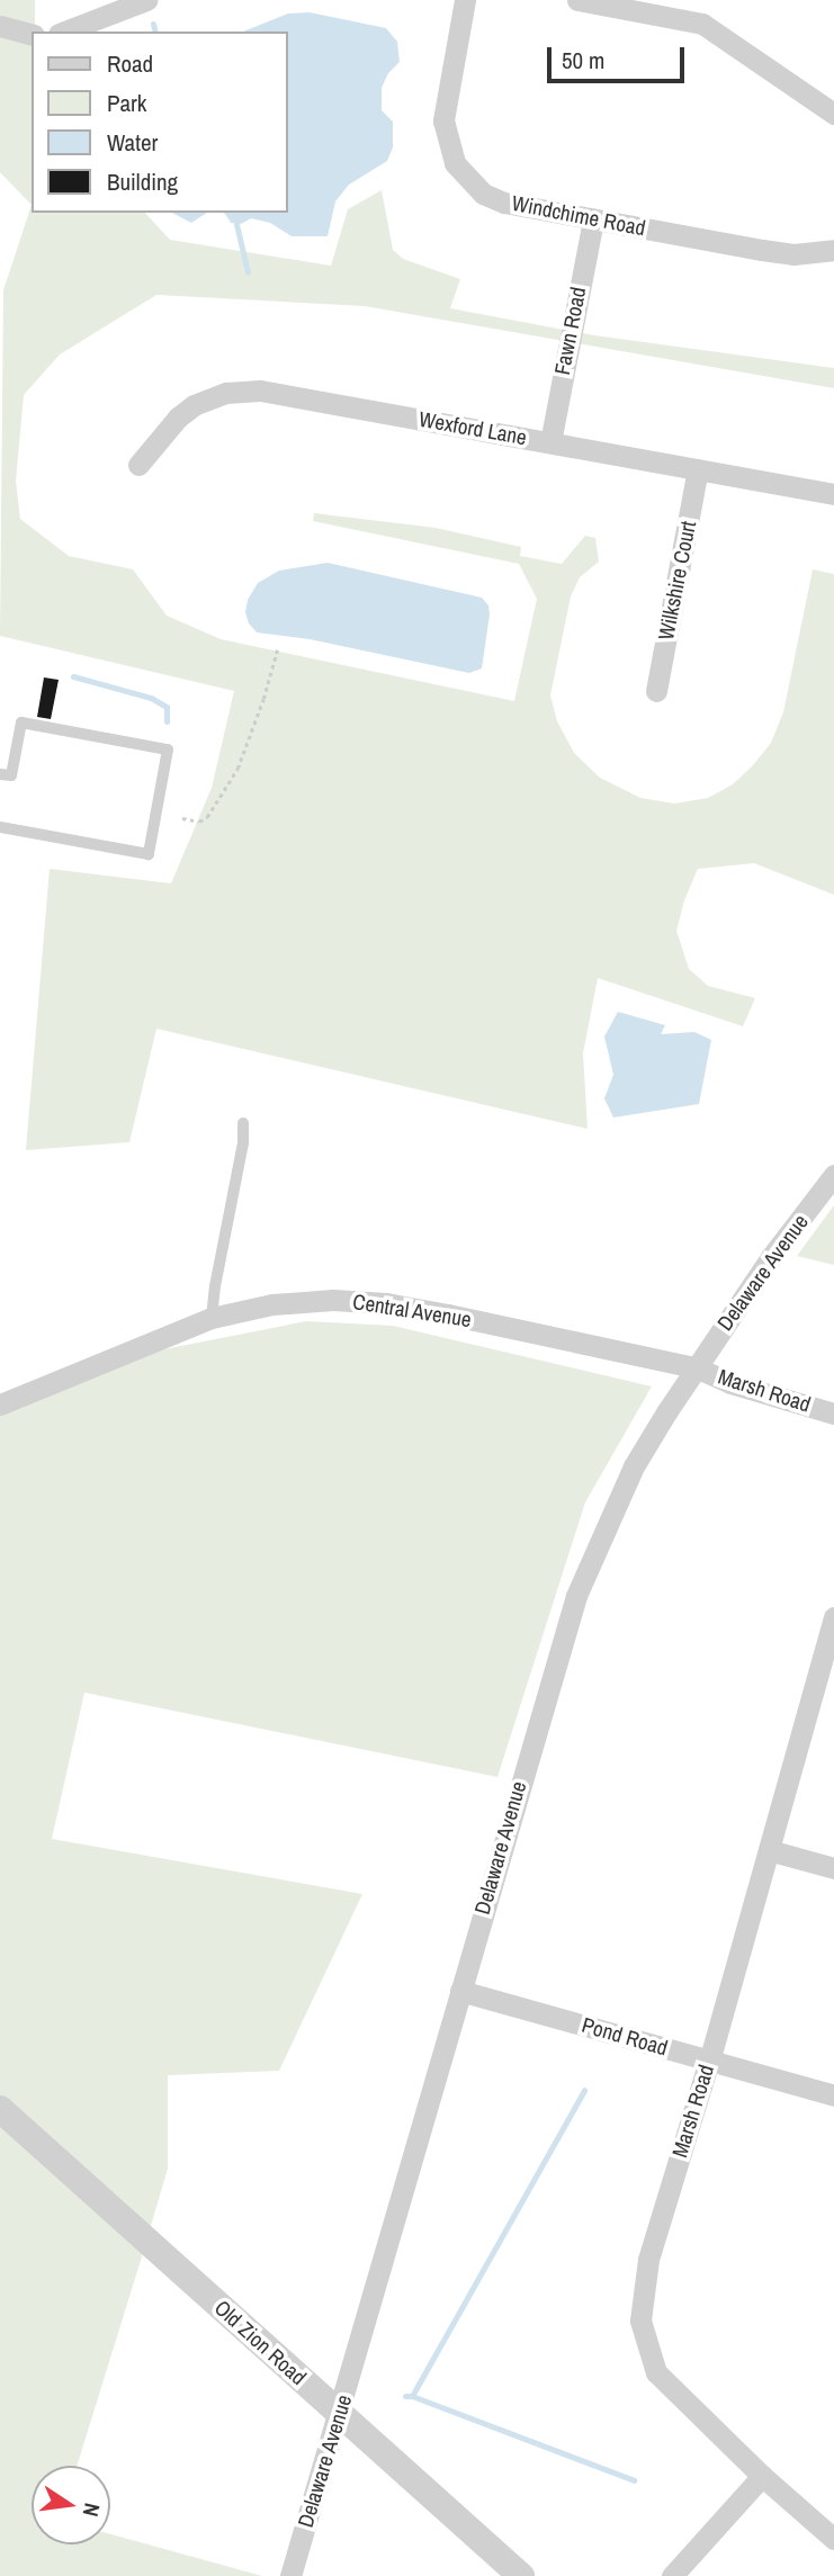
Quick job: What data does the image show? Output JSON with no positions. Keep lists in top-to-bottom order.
{
  "streets": {
    "street": [
      "Windchime Road",
      "Fawn Road",
      "Wexford Lane",
      "Wilkshire Court",
      "Delaware Avenue",
      "Central Avenue",
      "Marsh Road",
      "Pond Road",
      "Old Zion Road"
    ]
  },
  "crossings": [
    ["Windchime Road", "Fawn Road"],
    ["Fawn Road", "Wexford Lane"],
    ["Wexford Lane", "Wilkshire Court"],
    ["Delaware Avenue", "Central Avenue"],
    ["Delaware Avenue", "Marsh Road"],
    ["Delaware Avenue", "Pond Road"],
    ["Delaware Avenue", "Old Zion Road"],
    ["Central Avenue", "Marsh Road"],
    ["Marsh Road", "Pond Road"]
  ],
  "legend": [
    "Road",
    "Park",
    "Water",
    "Building"
  ],
  "scale_bar": "50 m",
  "north": "right"
}
